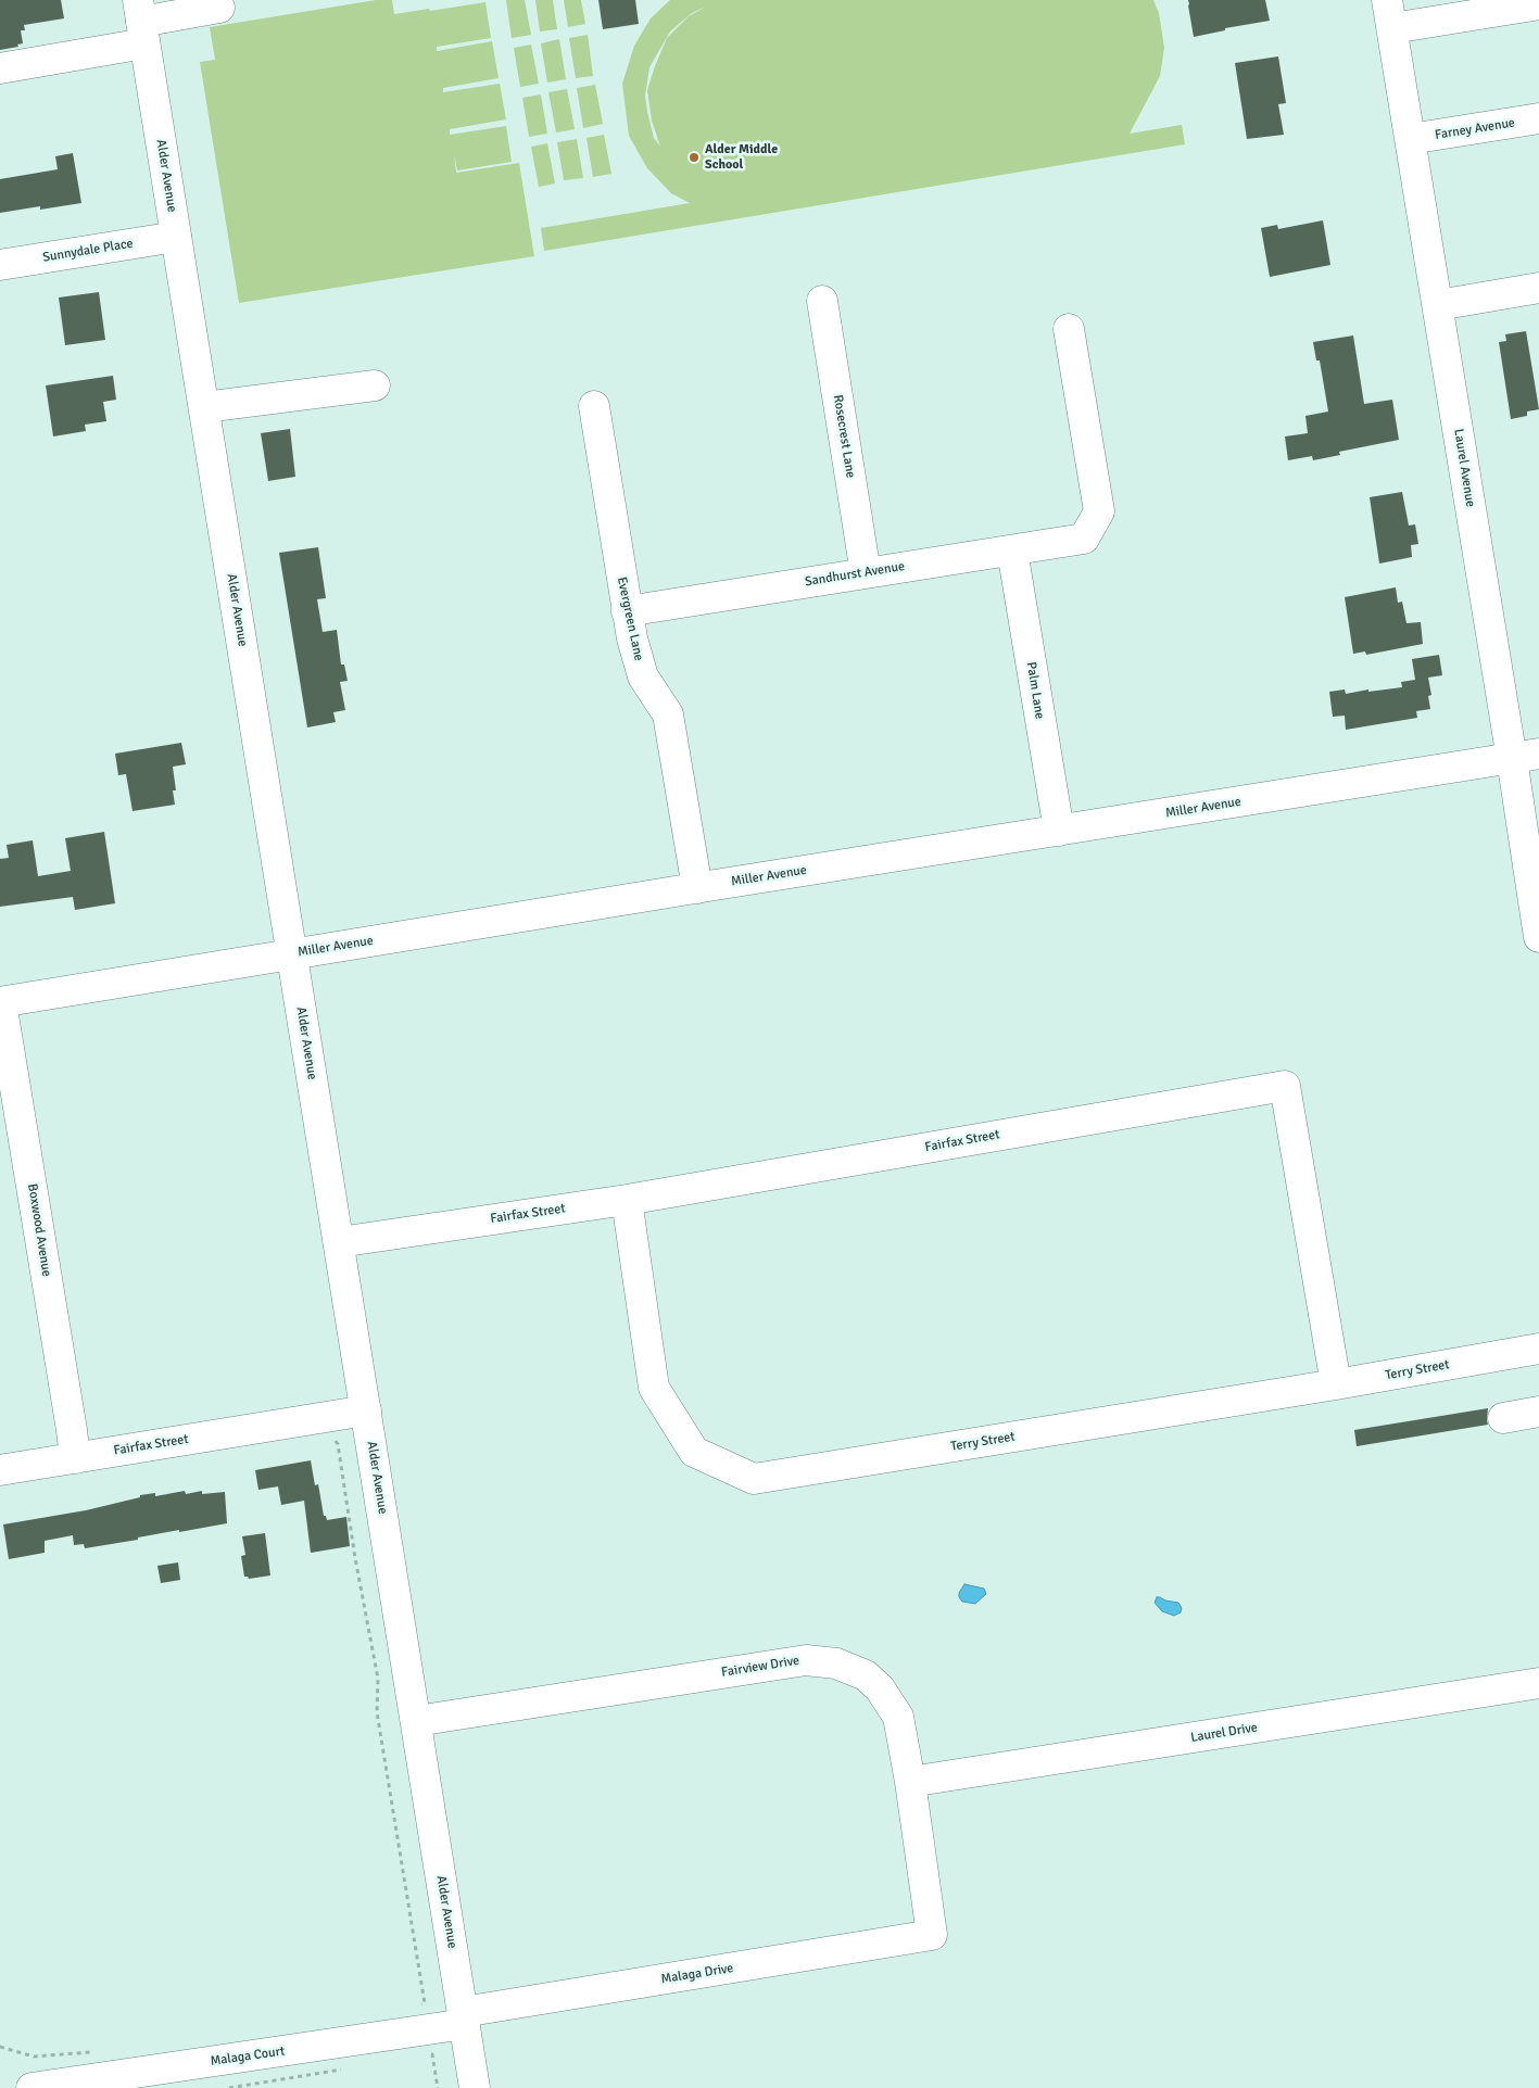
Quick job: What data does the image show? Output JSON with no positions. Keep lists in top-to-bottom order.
{
  "streets": {
    "street": [
      "Farney Avenue",
      "Alder Avenue",
      "Sunnydale Place",
      "Rosecrest Lane",
      "Laurel Avenue",
      "Sandhurst Avenue",
      "Evergreen Lane",
      "Palm Lane",
      "Miller Avenue",
      "Fairfax Street",
      "Boxwood Avenue",
      "Terry Street",
      "Fairview Drive",
      "Laurel Drive",
      "Malaga Drive",
      "Malaga Court"
    ]
  },
  "crossings": [
    ["Farney Avenue", "Laurel Avenue"],
    ["Alder Avenue", "Sunnydale Place"],
    ["Alder Avenue", "Miller Avenue"],
    ["Alder Avenue", "Fairfax Street"],
    ["Alder Avenue", "Fairview Drive"],
    ["Alder Avenue", "Malaga Drive"],
    ["Alder Avenue", "Malaga Court"],
    ["Rosecrest Lane", "Sandhurst Avenue"],
    ["Laurel Avenue", "Miller Avenue"],
    ["Sandhurst Avenue", "Evergreen Lane"],
    ["Sandhurst Avenue", "Palm Lane"],
    ["Evergreen Lane", "Miller Avenue"],
    ["Palm Lane", "Miller Avenue"],
    ["Miller Avenue", "Boxwood Avenue"],
    ["Fairfax Street", "Boxwood Avenue"],
    ["Fairfax Street", "Terry Street"],
    ["Fairview Drive", "Laurel Drive"],
    ["Fairview Drive", "Malaga Drive"],
    ["Malaga Drive", "Malaga Court"]
  ],
  "places": ["Alder Middle School"]
}
